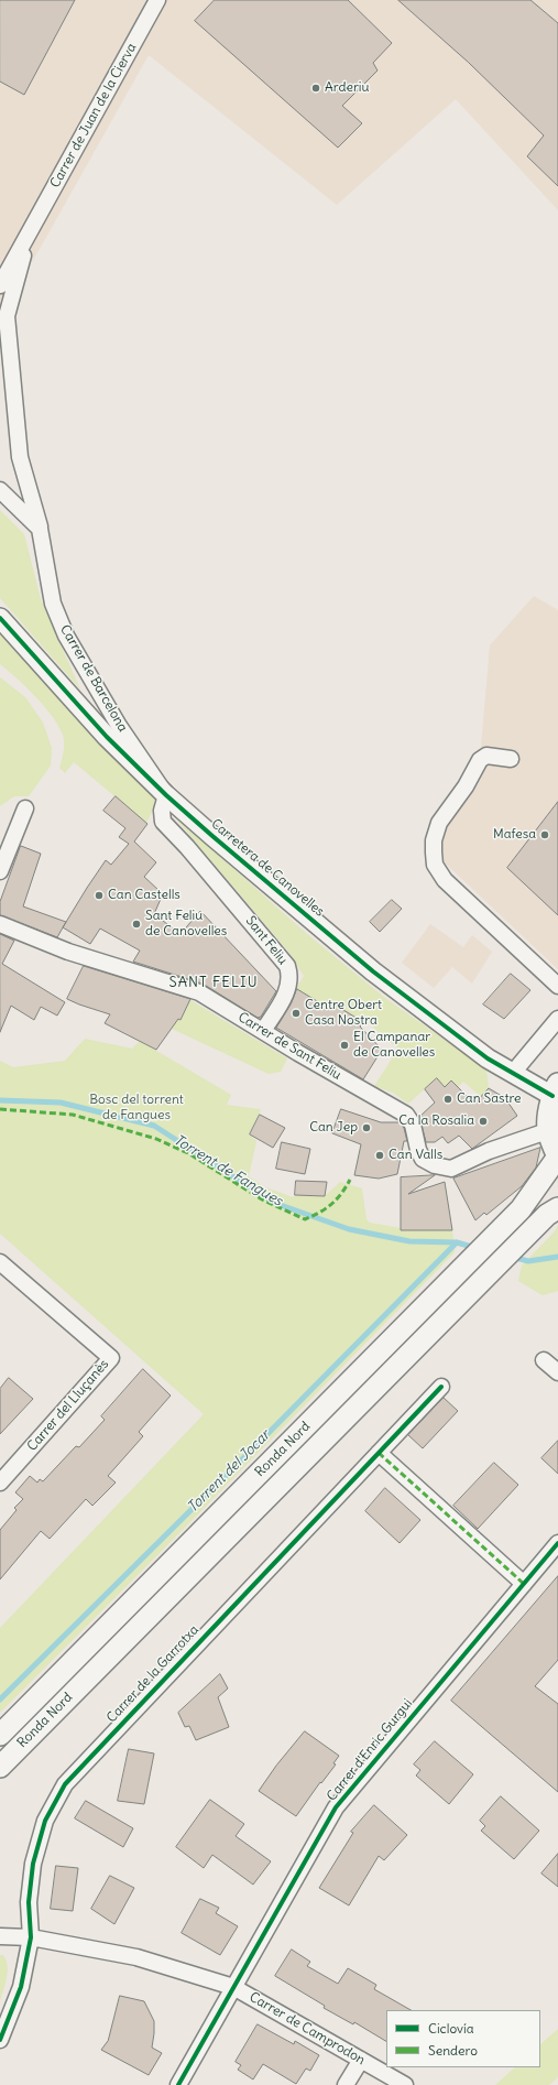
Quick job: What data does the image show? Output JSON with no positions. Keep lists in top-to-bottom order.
{
  "streets": {
    "main road": ["Ronda Nord"],
    "street": [
      "Carrer de Juan de la Cierva",
      "Carrer de Barcelona",
      "Carretera de Canovelles",
      "Sant Feliu",
      "Carrer de Sant Feliu",
      "Carrer del Lluçanès",
      "Carrer de la Garrotxa",
      "Carrer d'Enric Gurgui",
      "Carrer de Camprodon"
    ]
  },
  "crossings": [
    ["Carrer de Juan de la Cierva", "Carrer de Barcelona"],
    ["Carrer de Barcelona", "Carretera de Canovelles"],
    ["Carrer de Barcelona", "Sant Feliu"],
    ["Carretera de Canovelles", "Sant Feliu"],
    ["Sant Feliu", "Carrer de Sant Feliu"],
    ["Carrer de la Garrotxa", "Carrer de Camprodon"],
    ["Carrer d'Enric Gurgui", "Carrer de Camprodon"]
  ],
  "districts": ["SANT FELIU"],
  "water": ["Torrent de Fangues", "Torrent del Jocar"],
  "parks": ["Bosc del torrent de Fangues"],
  "places": [
    "Arderiu",
    "Mafesa",
    "Can Castells",
    "Sant Feliu de Canovelles",
    "Centre Obert Casa Nostra",
    "El Campanar de Canovelles",
    "Can Sastre",
    "Ca la Rosalia",
    "Can Jep",
    "Can Valls"
  ],
  "legend": ["Ciclovía", "Sendero"]
}
